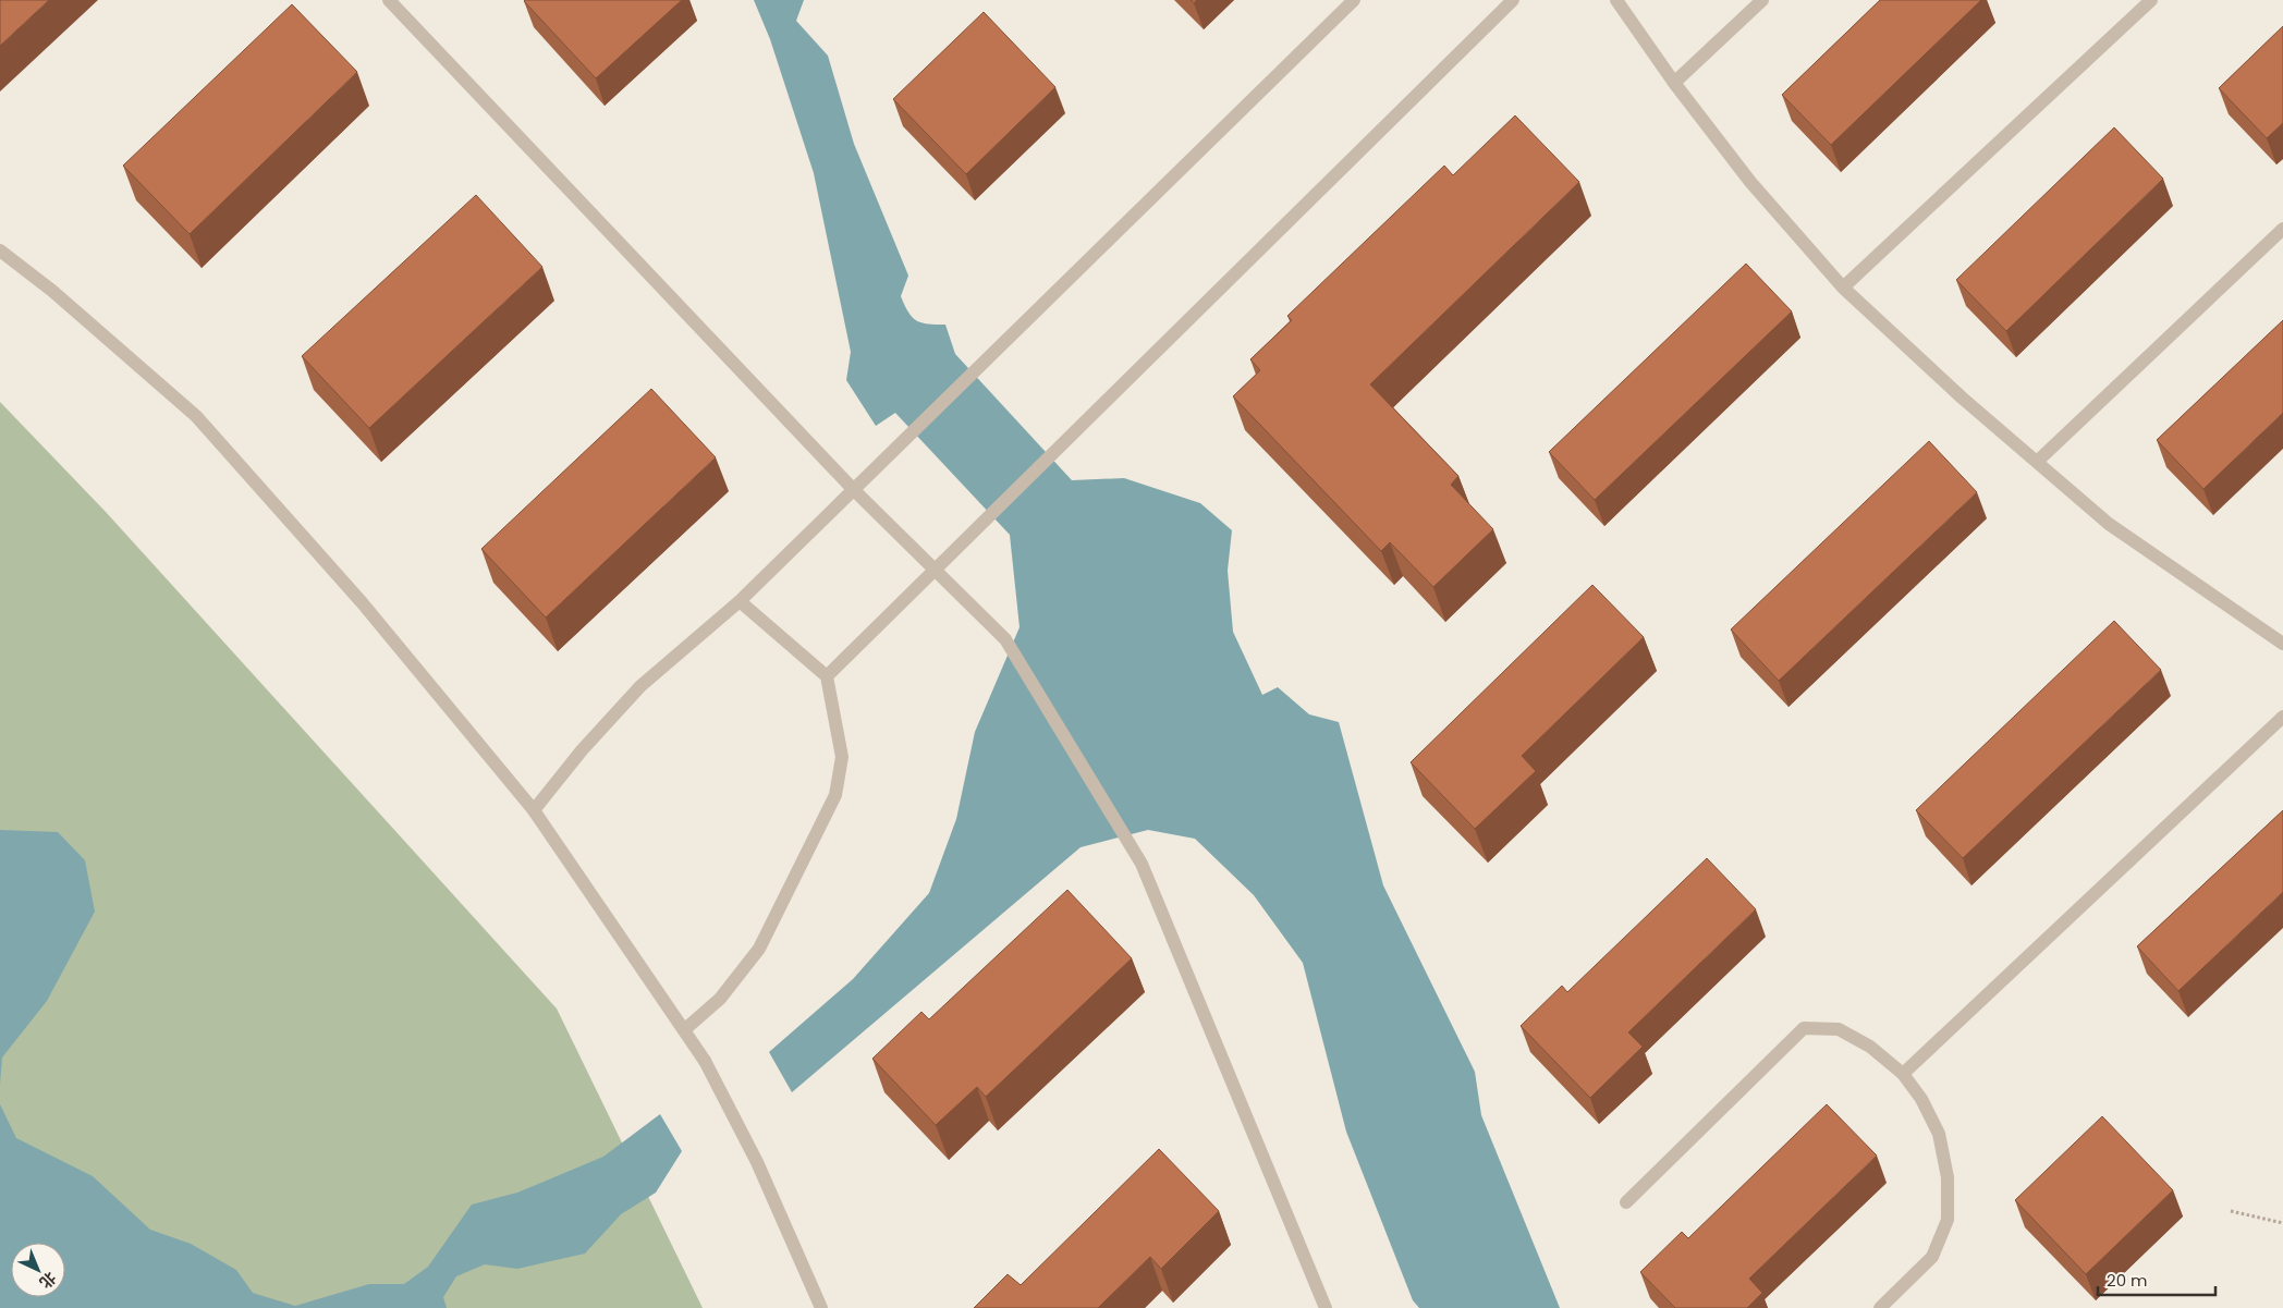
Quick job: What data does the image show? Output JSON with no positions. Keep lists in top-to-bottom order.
{
  "scale_bar": "20 m",
  "north": "bottom right"
}
